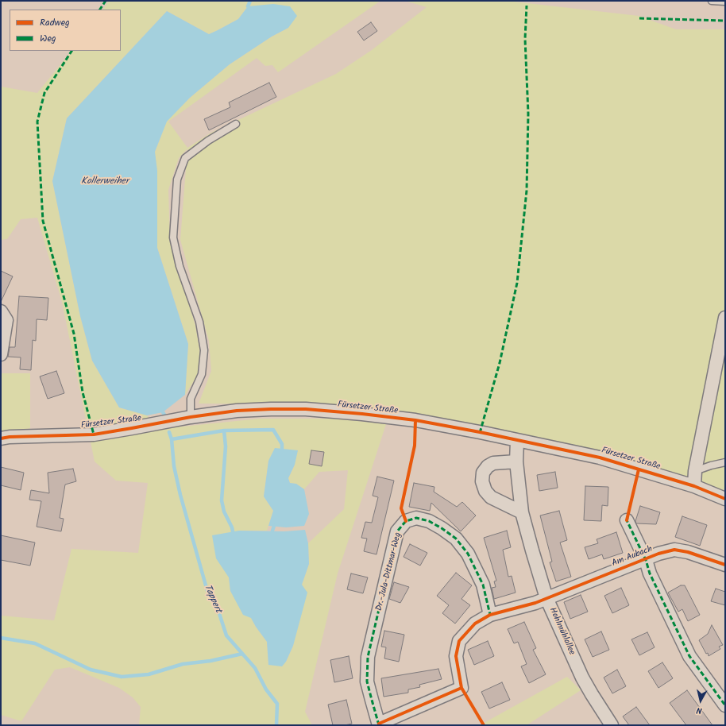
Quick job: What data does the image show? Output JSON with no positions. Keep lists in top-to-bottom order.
{
  "streets": {
    "street": [
      "Fürsetzer Straße",
      "Am Aubach",
      "Dr.-Jula-Dittmar-Weg",
      "Hohlmühlallee"
    ]
  },
  "crossings": [
    ["Fürsetzer Straße", "Hohlmühlallee"],
    ["Am Aubach", "Dr.-Jula-Dittmar-Weg"],
    ["Am Aubach", "Hohlmühlallee"],
    ["Dr.-Jula-Dittmar-Weg", "Hohlmühlallee"]
  ],
  "water": ["Kollerweiher", "Tappert"],
  "legend": ["Radweg", "Weg"],
  "north": "bottom"
}
